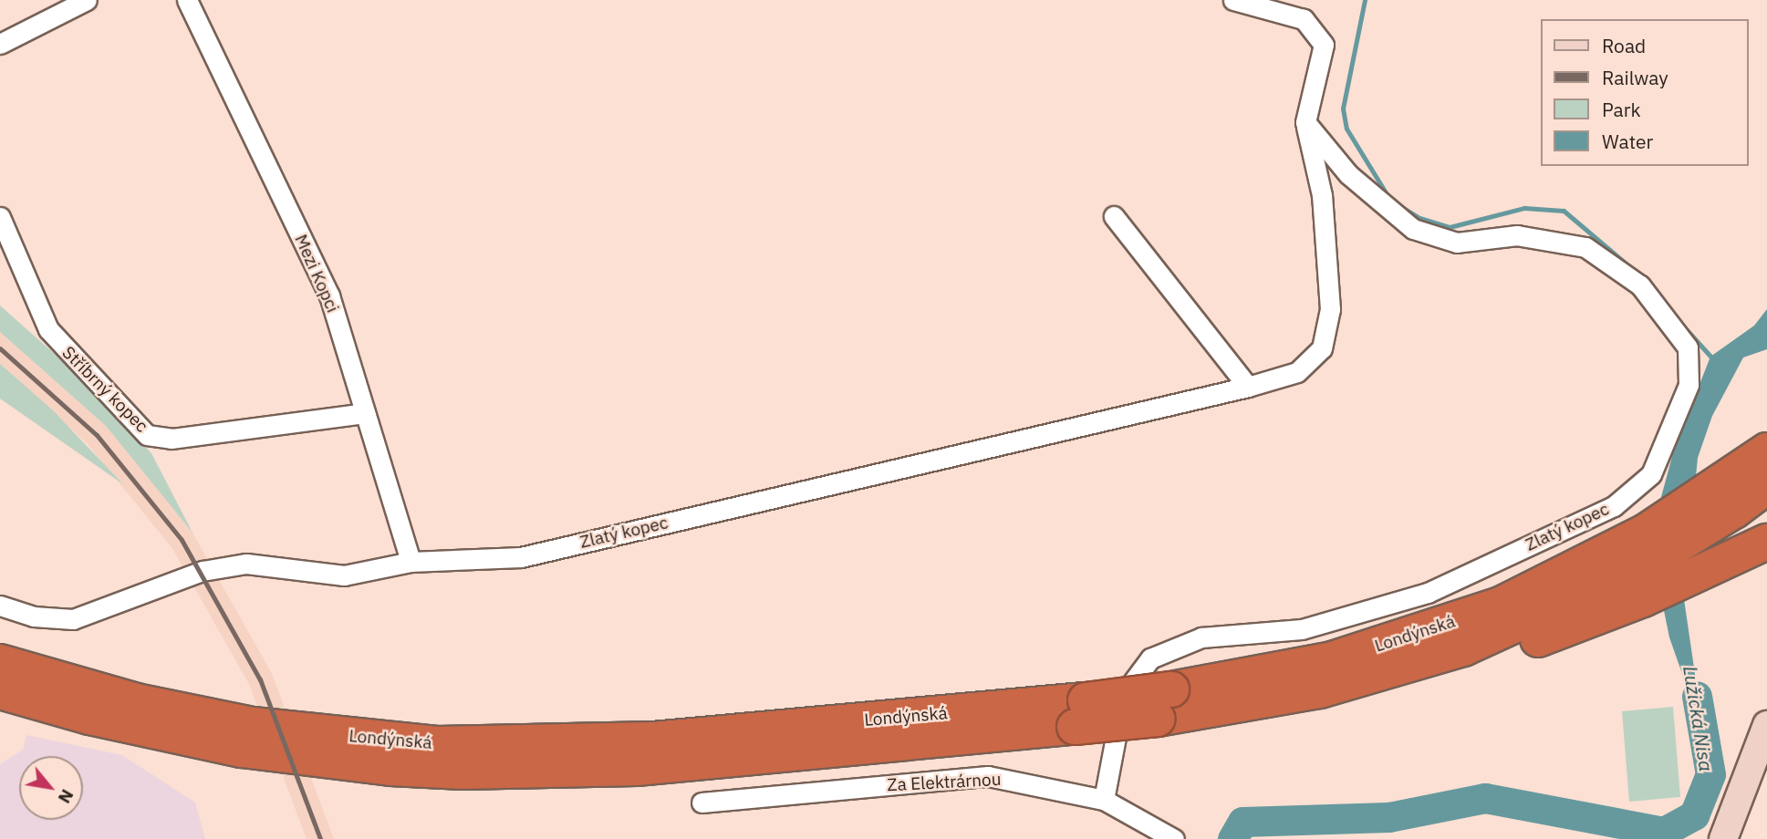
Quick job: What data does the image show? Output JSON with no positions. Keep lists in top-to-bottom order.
{
  "streets": {
    "highway": ["Londýnská"],
    "street": [
      "Mezi Kopci",
      "Stříbrný kopec",
      "Zlatý kopec",
      "Za Elektrárnou"
    ]
  },
  "crossings": [
    ["Mezi Kopci", "Stříbrný kopec"],
    ["Mezi Kopci", "Zlatý kopec"],
    ["Zlatý kopec", "Za Elektrárnou"]
  ],
  "water": ["Lužická Nisa"],
  "legend": [
    "Road",
    "Railway",
    "Park",
    "Water"
  ],
  "north": "bottom right"
}
